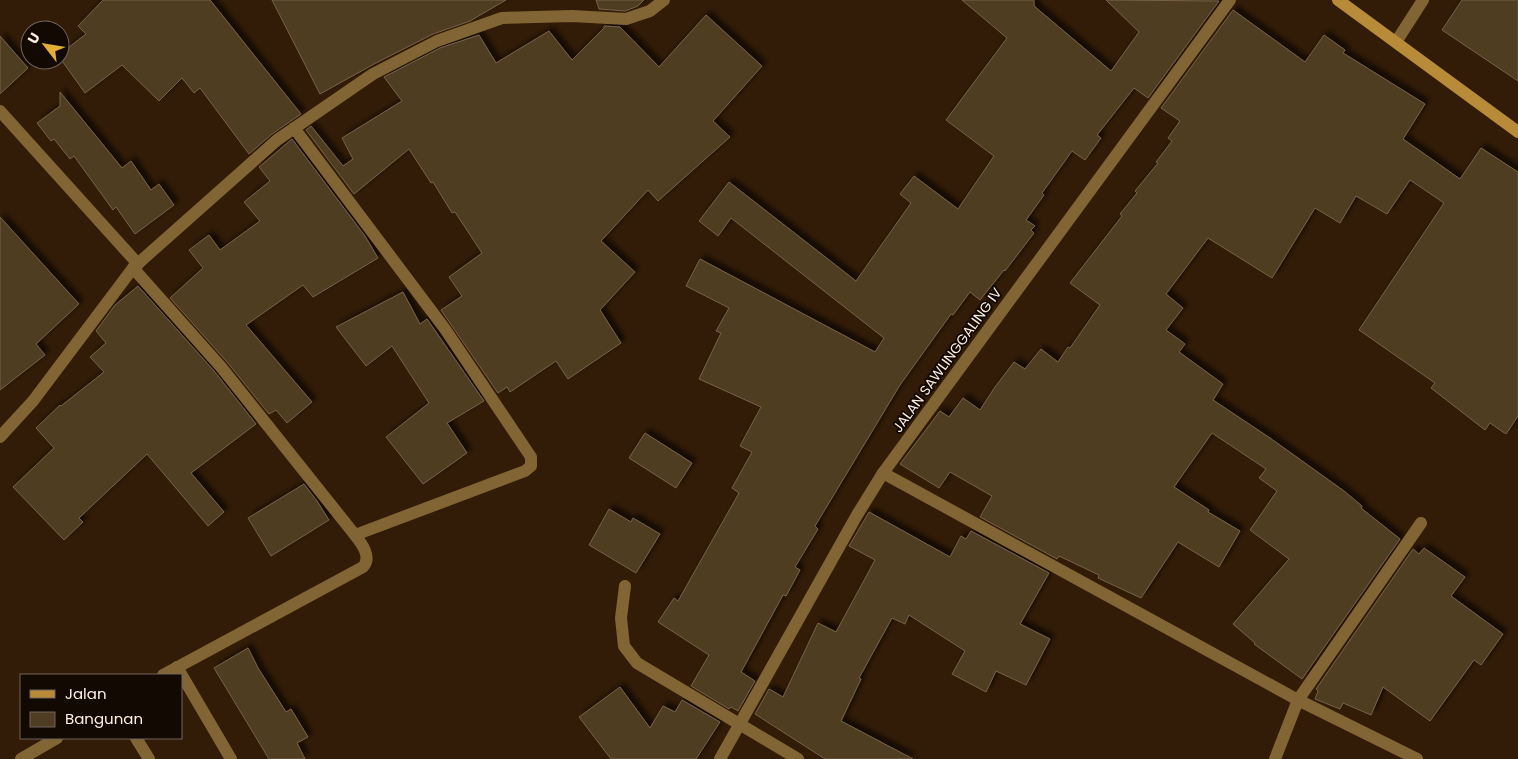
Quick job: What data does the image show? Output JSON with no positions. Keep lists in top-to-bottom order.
{
  "streets": {
    "street": ["JALAN SAWLINGGALING IV"]
  },
  "legend": ["Jalan", "Bangunan"],
  "north": "top left"
}
